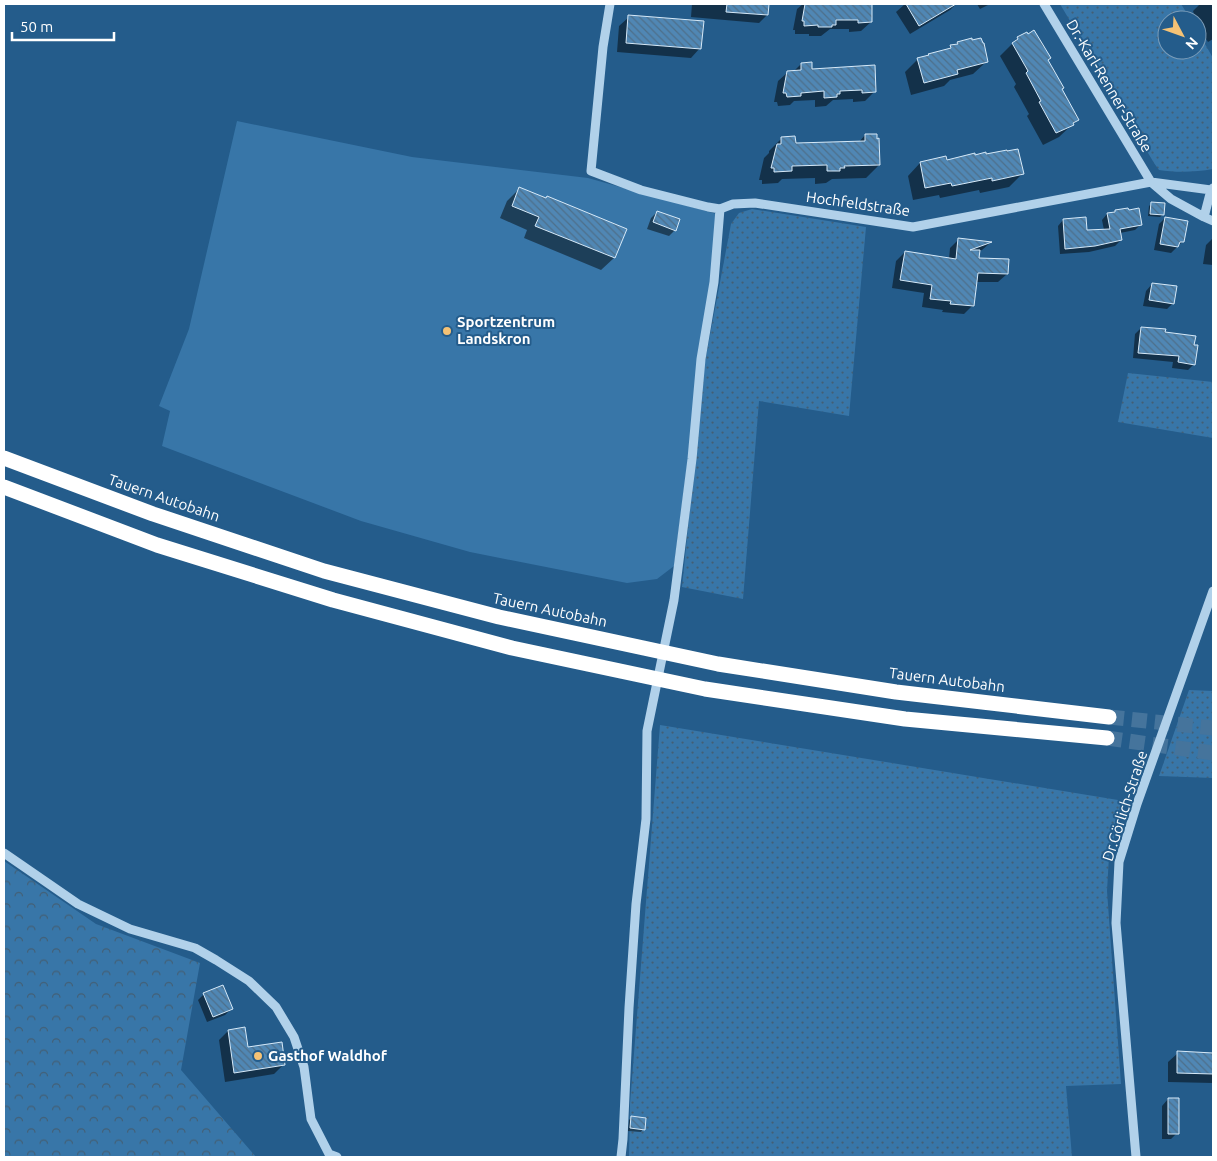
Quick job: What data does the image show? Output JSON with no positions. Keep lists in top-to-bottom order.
{
  "streets": {
    "highway": ["Tauern Autobahn"],
    "street": ["Dr.-Karl-Renner-Straße", "Hochfeldstraße", "Dr.Görlich-Straße"]
  },
  "crossings": [
    ["Dr.-Karl-Renner-Straße", "Hochfeldstraße"]
  ],
  "places": ["Sportzentrum Landskron", "Gasthof Waldhof"],
  "scale_bar": "50 m",
  "north": "bottom right"
}
